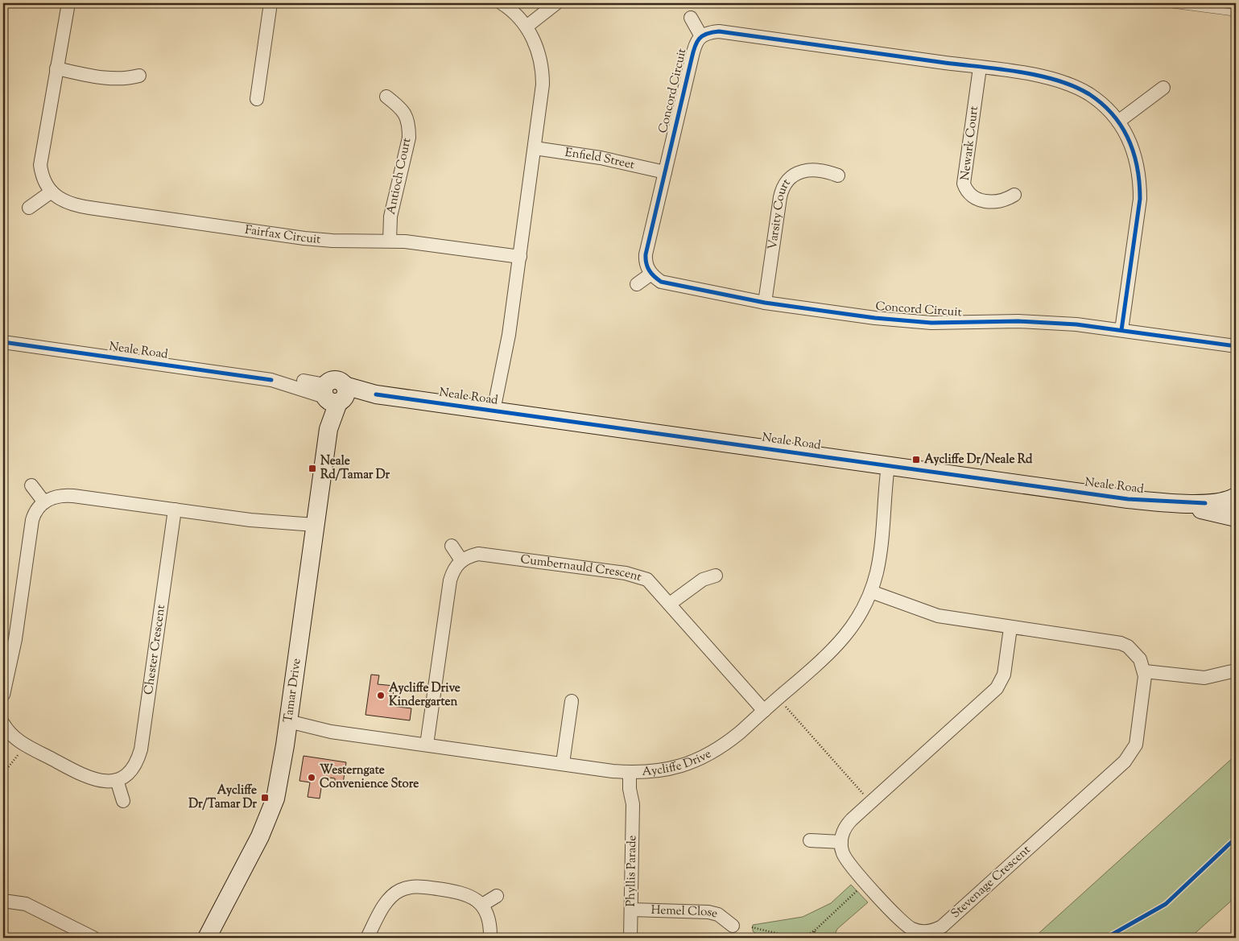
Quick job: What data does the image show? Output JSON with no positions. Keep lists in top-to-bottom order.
{
  "streets": {
    "street": [
      "Concord Circuit",
      "Newark Court",
      "Enfield Street",
      "Antioch Court",
      "Varsity Court",
      "Fairfax Circuit",
      "Neale Road",
      "Cumbernauld Crescent",
      "Chester Crescent",
      "Tamar Drive",
      "Aycliffe Drive",
      "Phyllis Parade",
      "Stevenage Crescent",
      "Hemel Close"
    ]
  },
  "crossings": [
    ["Concord Circuit", "Enfield Street"],
    ["Concord Circuit", "Varsity Court"],
    ["Antioch Court", "Fairfax Circuit"],
    ["Neale Road", "Tamar Drive"],
    ["Neale Road", "Aycliffe Drive"],
    ["Cumbernauld Crescent", "Aycliffe Drive"],
    ["Tamar Drive", "Aycliffe Drive"],
    ["Aycliffe Drive", "Phyllis Parade"],
    ["Phyllis Parade", "Hemel Close"]
  ],
  "places": {
    "transit": ["Aycliffe Dr/Neale Rd", "Neale Rd/Tamar Dr", "Aycliffe Dr/Tamar Dr"],
    "other": ["Aycliffe Drive Kindergarten", "Westerngate Convenience Store"]
  }
}
